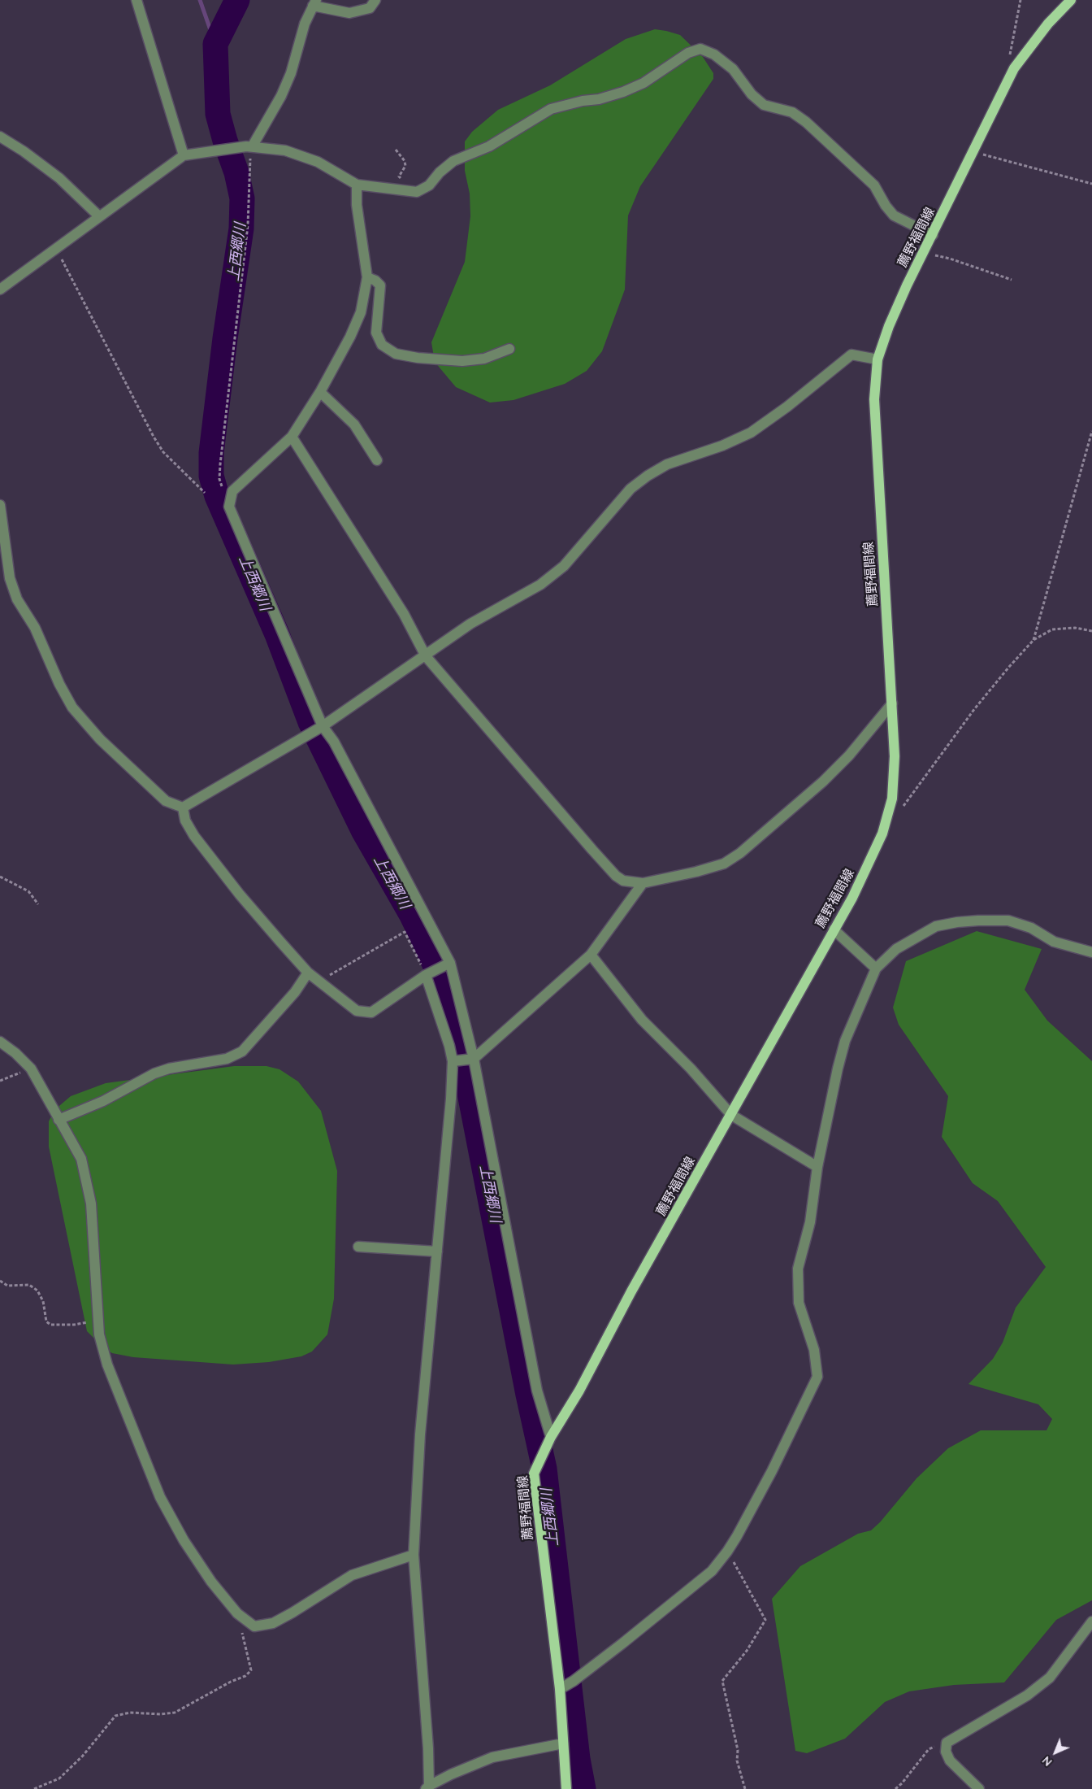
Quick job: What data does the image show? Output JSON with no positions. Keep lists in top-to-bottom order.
{
  "streets": {
    "main road": ["薦野福間線"]
  },
  "water": ["上西郷川"],
  "north": "bottom left"
}
